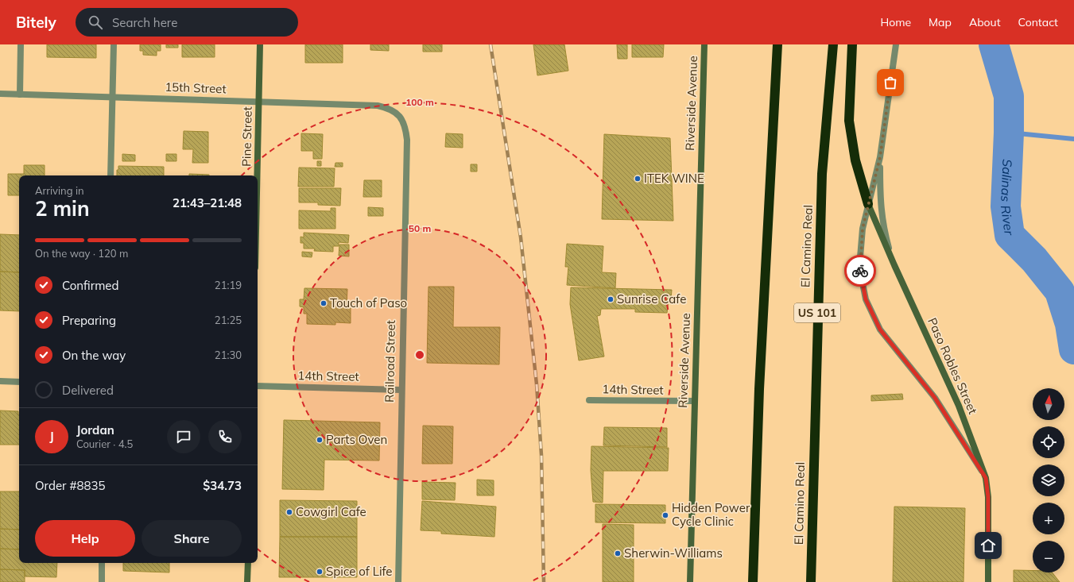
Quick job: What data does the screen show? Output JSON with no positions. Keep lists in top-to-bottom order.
{
  "streets": {
    "highway": ["El Camino Real", "US 101"],
    "main road": ["Riverside Avenue", "Pine Street", "Paso Robles Street"],
    "street": ["15th Street", "Railroad Street", "14th Street"]
  },
  "crossings": [
    ["15th Street", "Pine Street"],
    ["15th Street", "Railroad Street"],
    ["Riverside Avenue", "14th Street"],
    ["Railroad Street", "14th Street"]
  ],
  "water": ["Salinas River"],
  "places": [
    "ITEK WINE",
    "Sunrise Cafe",
    "Touch of Paso",
    "Parts Oven",
    "Cowgirl Cafe",
    "Hidden Power Cycle Clinic",
    "Sherwin-Williams",
    "Spice of Life"
  ],
  "north": "top",
  "page": {
    "header": "Bitely",
    "search": "Search here",
    "nav": [
      "Home",
      "Map",
      "About",
      "Contact"
    ],
    "heading": ["2 min", "Arriving in", "21:43–21:48"],
    "panel": [
      "Jordan",
      "Courier · 4.5",
      "Order #8835",
      "$34.73"
    ],
    "bar": "On the way · 120 m",
    "list": [
      ["Confirmed", "21:19"],
      ["Preparing", "21:25"],
      ["On the way", "21:30"],
      "Delivered"
    ],
    "map_buttons": ["+", "−"],
    "round": "J",
    "buttons": ["Help", "Share"]
  },
  "rings": ["100 m", "50 m"]
}
